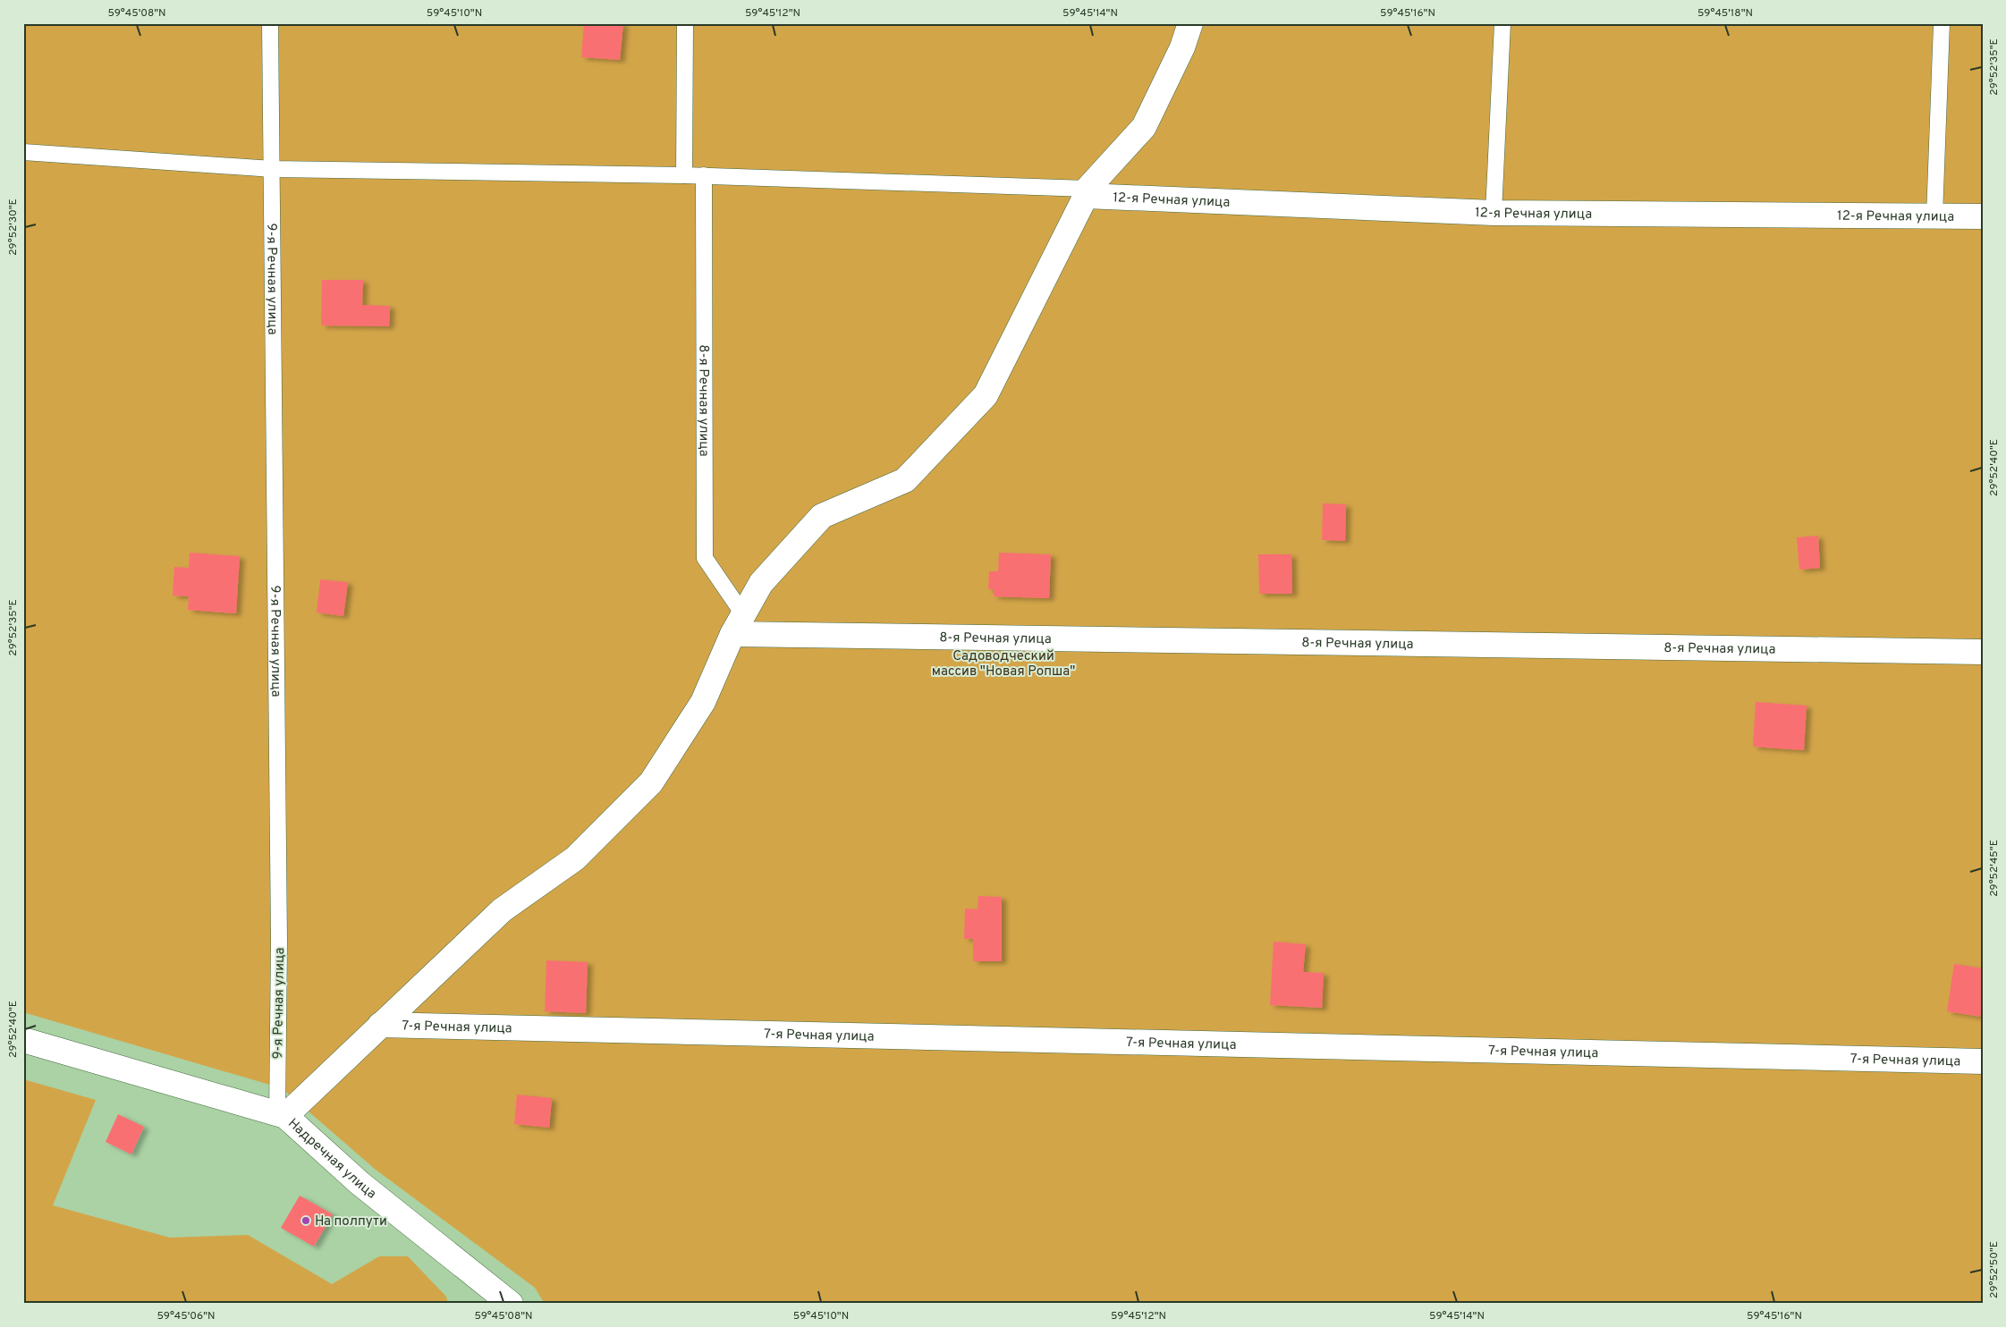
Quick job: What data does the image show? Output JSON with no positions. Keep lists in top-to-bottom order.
{
  "streets": {
    "street": [
      "12-я Речная улица",
      "8-я Речная улица",
      "7-я Речная улица",
      "Надречная улица"
    ],
    "lane": ["9-я Речная улица"]
  },
  "crossings": [
    ["9-я Речная улица", "Надречная улица"]
  ],
  "parks": ["Садоводческий массив \"Новая Ропша\""],
  "places": ["На полпути"],
  "coordinates": [
    "59°45'08\"N",
    "59°45'10\"N",
    "59°45'12\"N",
    "59°45'14\"N",
    "59°45'16\"N",
    "59°45'18\"N",
    "29°52'35\"E",
    "29°52'30\"E",
    "29°52'40\"E",
    "29°52'45\"E",
    "29°52'50\"E",
    "59°45'06\"N"
  ]
}
